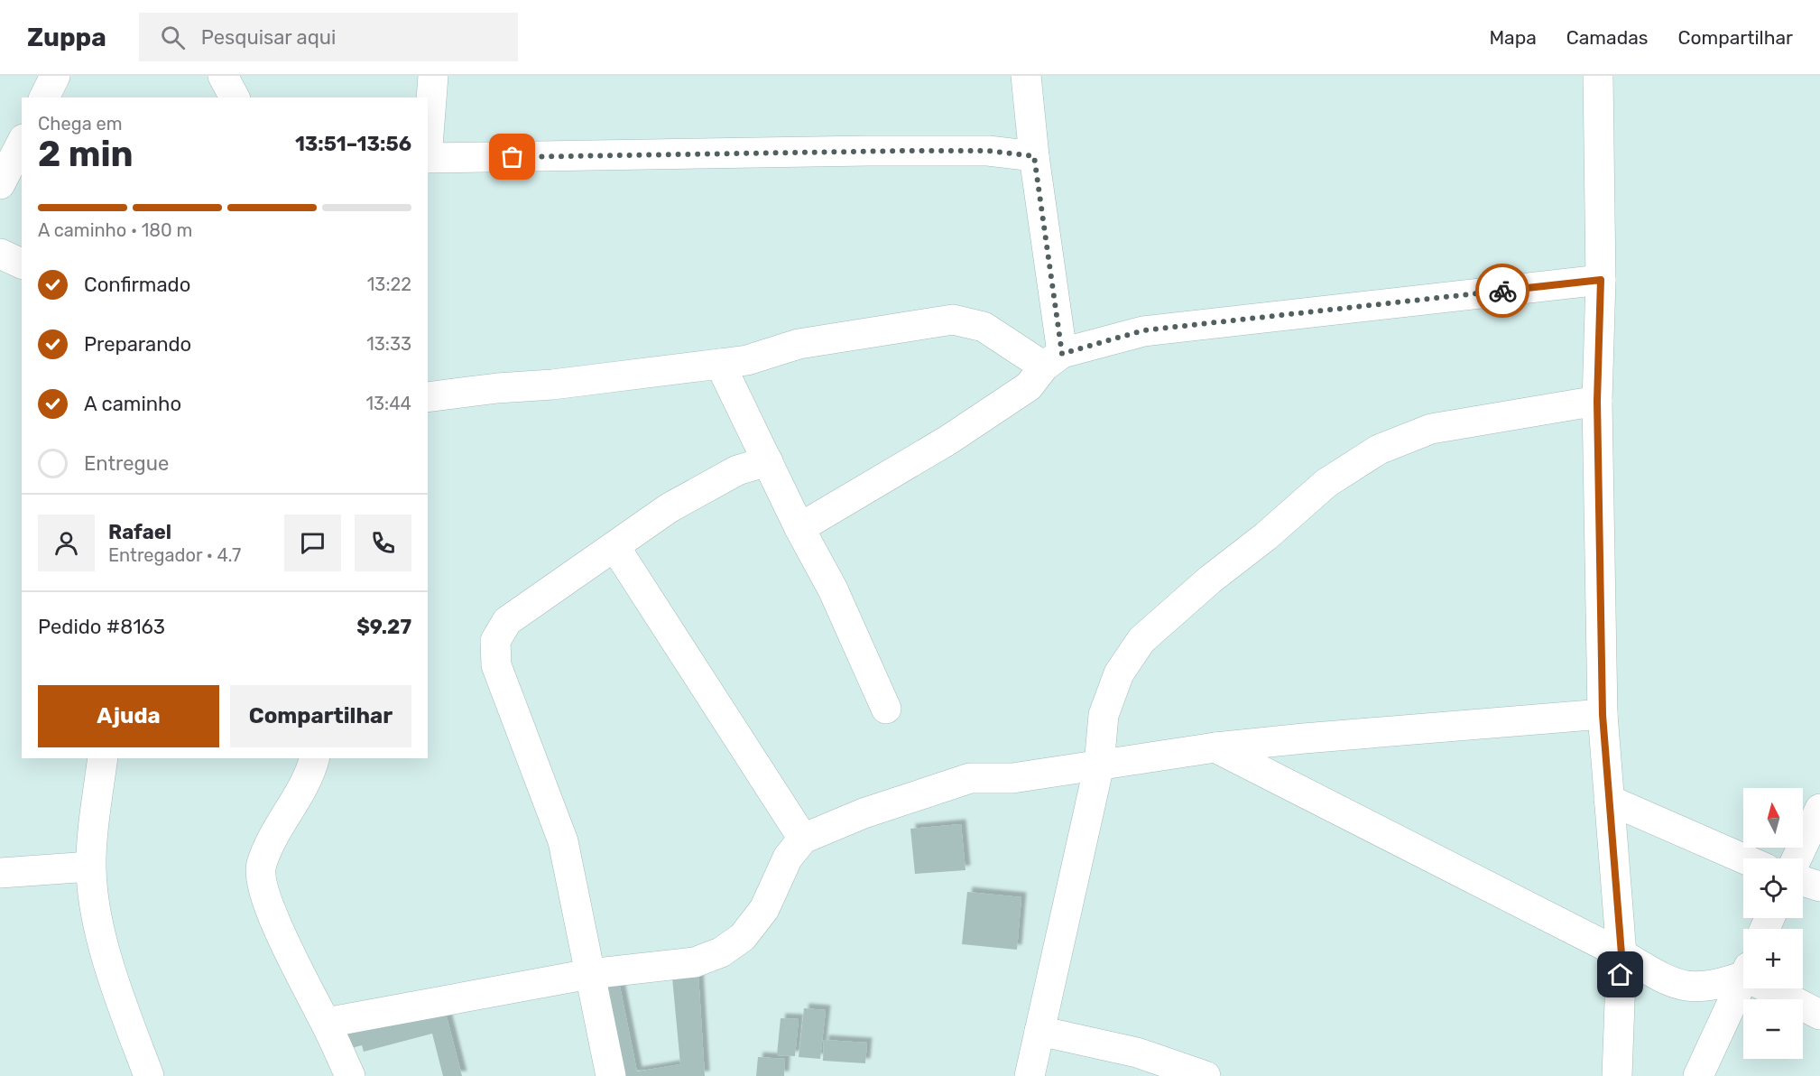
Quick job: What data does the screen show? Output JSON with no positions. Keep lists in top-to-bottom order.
{
  "north": "top",
  "page": {
    "header": "Zuppa",
    "search": "Pesquisar aqui",
    "nav": ["Mapa", "Camadas", "Compartilhar"],
    "heading": ["2 min", "Chega em", "13:51–13:56"],
    "panel": [
      "Rafael",
      "Entregador · 4.7",
      "Pedido #8163",
      "$9.27"
    ],
    "bar": "A caminho · 180 m",
    "list": [
      ["Confirmado", "13:22"],
      ["Preparando", "13:33"],
      ["A caminho", "13:44"],
      "Entregue"
    ],
    "buttons": ["Ajuda", "Compartilhar"],
    "map_buttons": ["+", "−"]
  }
}
